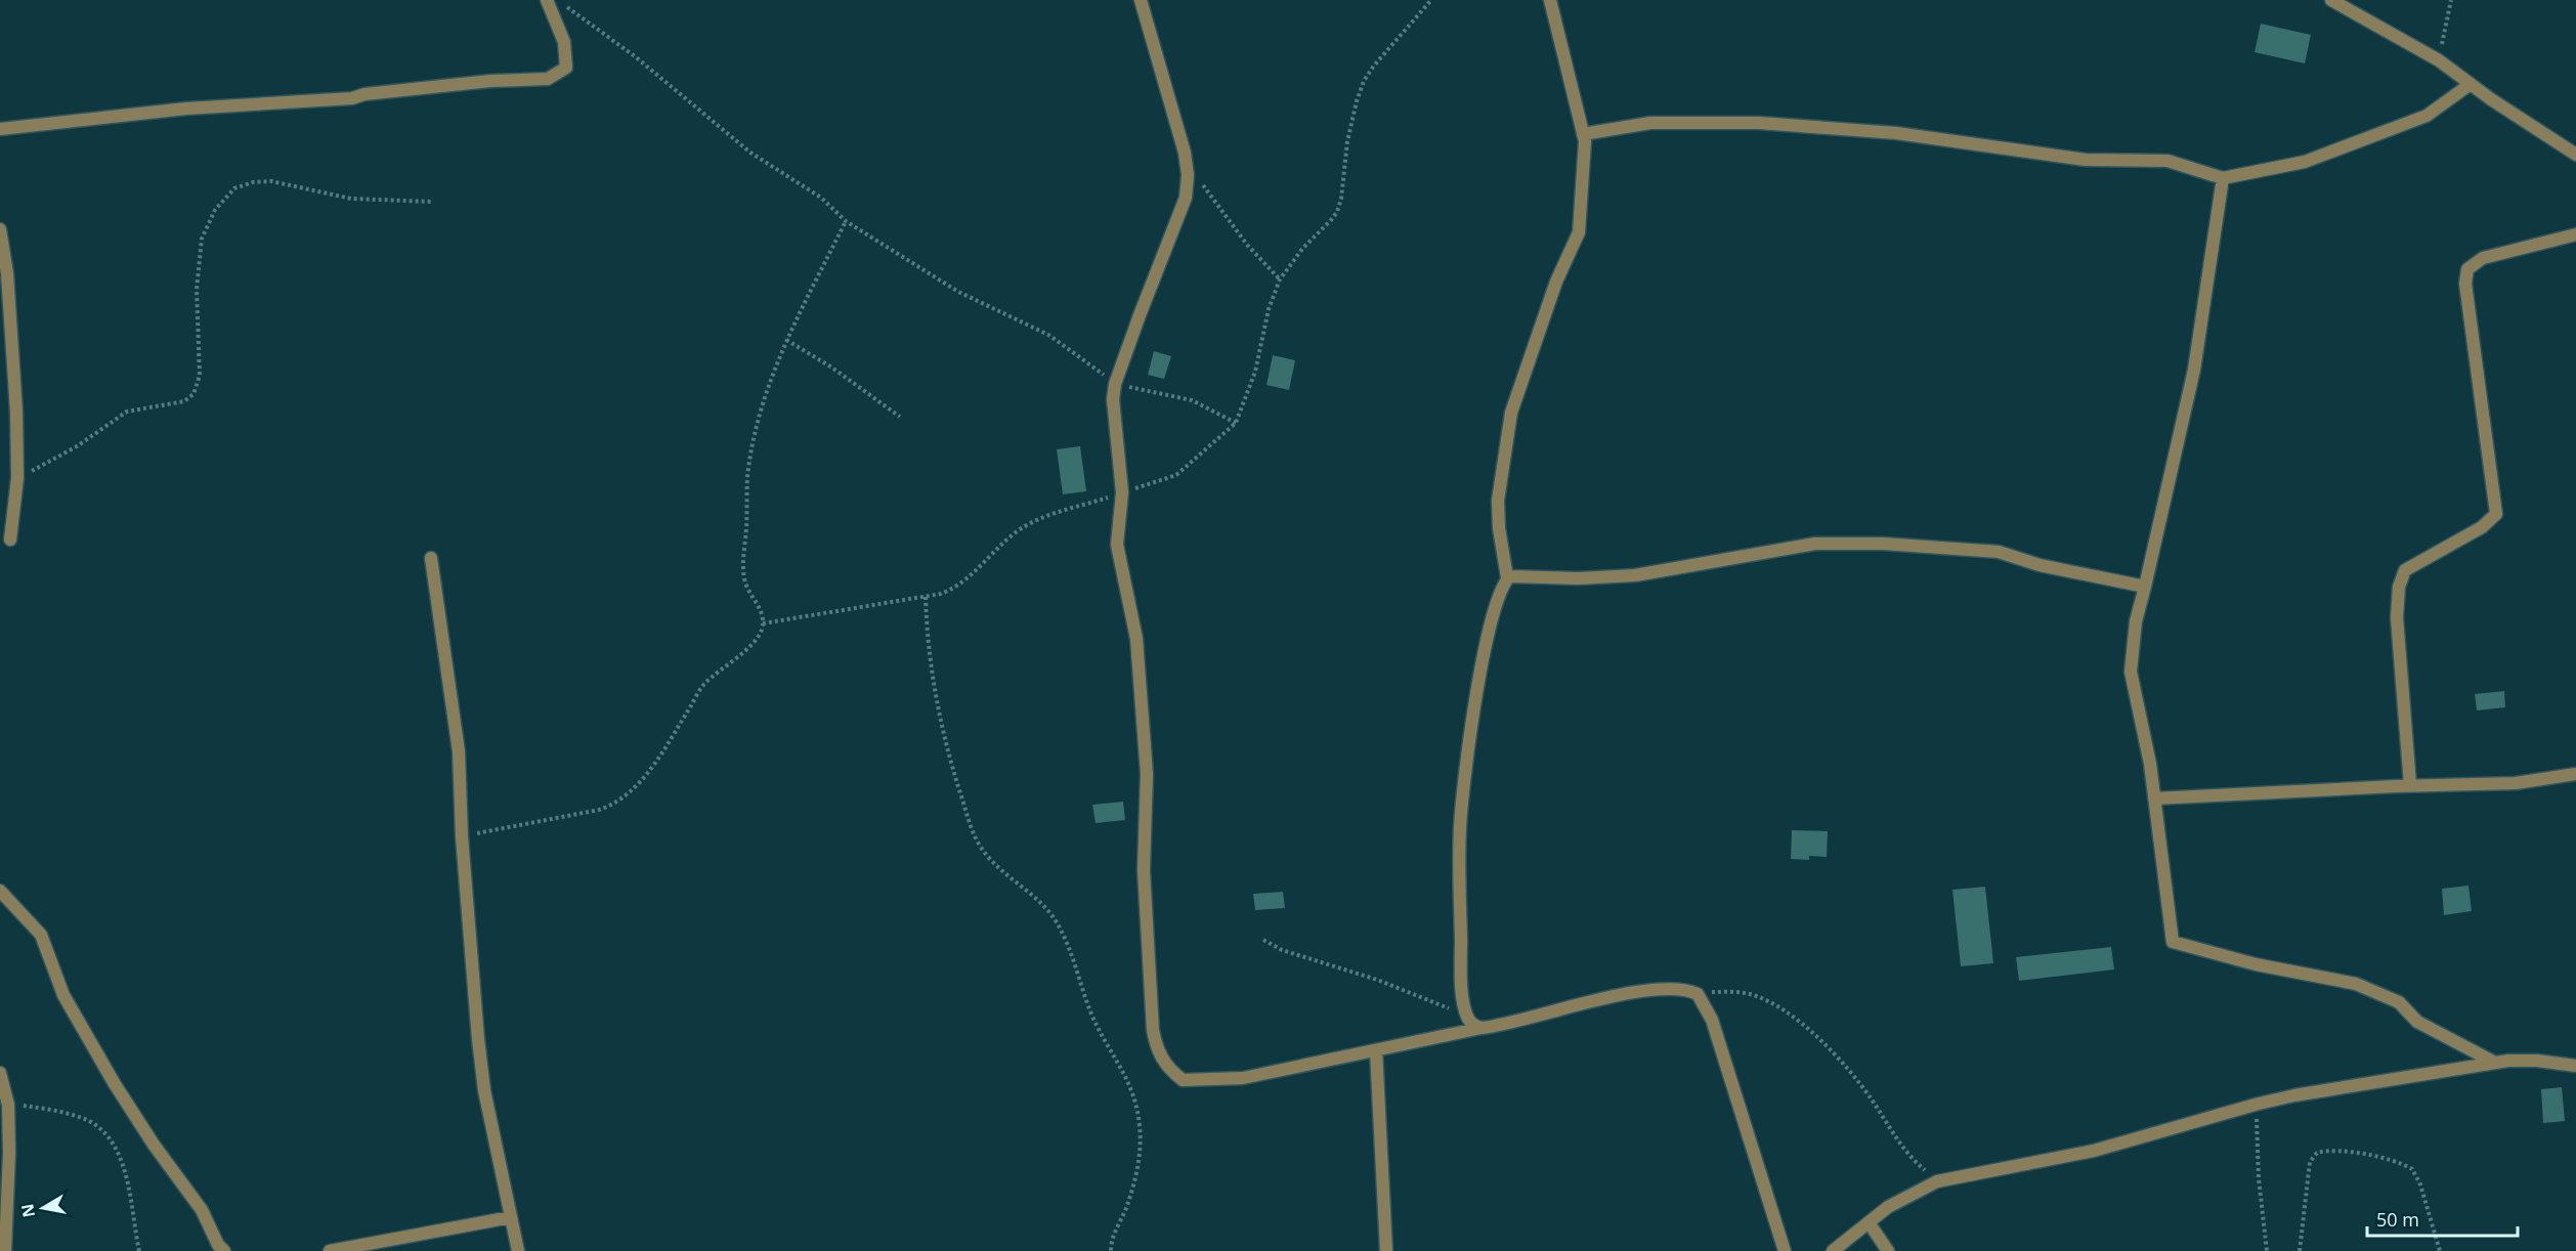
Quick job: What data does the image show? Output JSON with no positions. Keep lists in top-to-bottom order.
{
  "scale_bar": "50 m",
  "north": "left"
}
